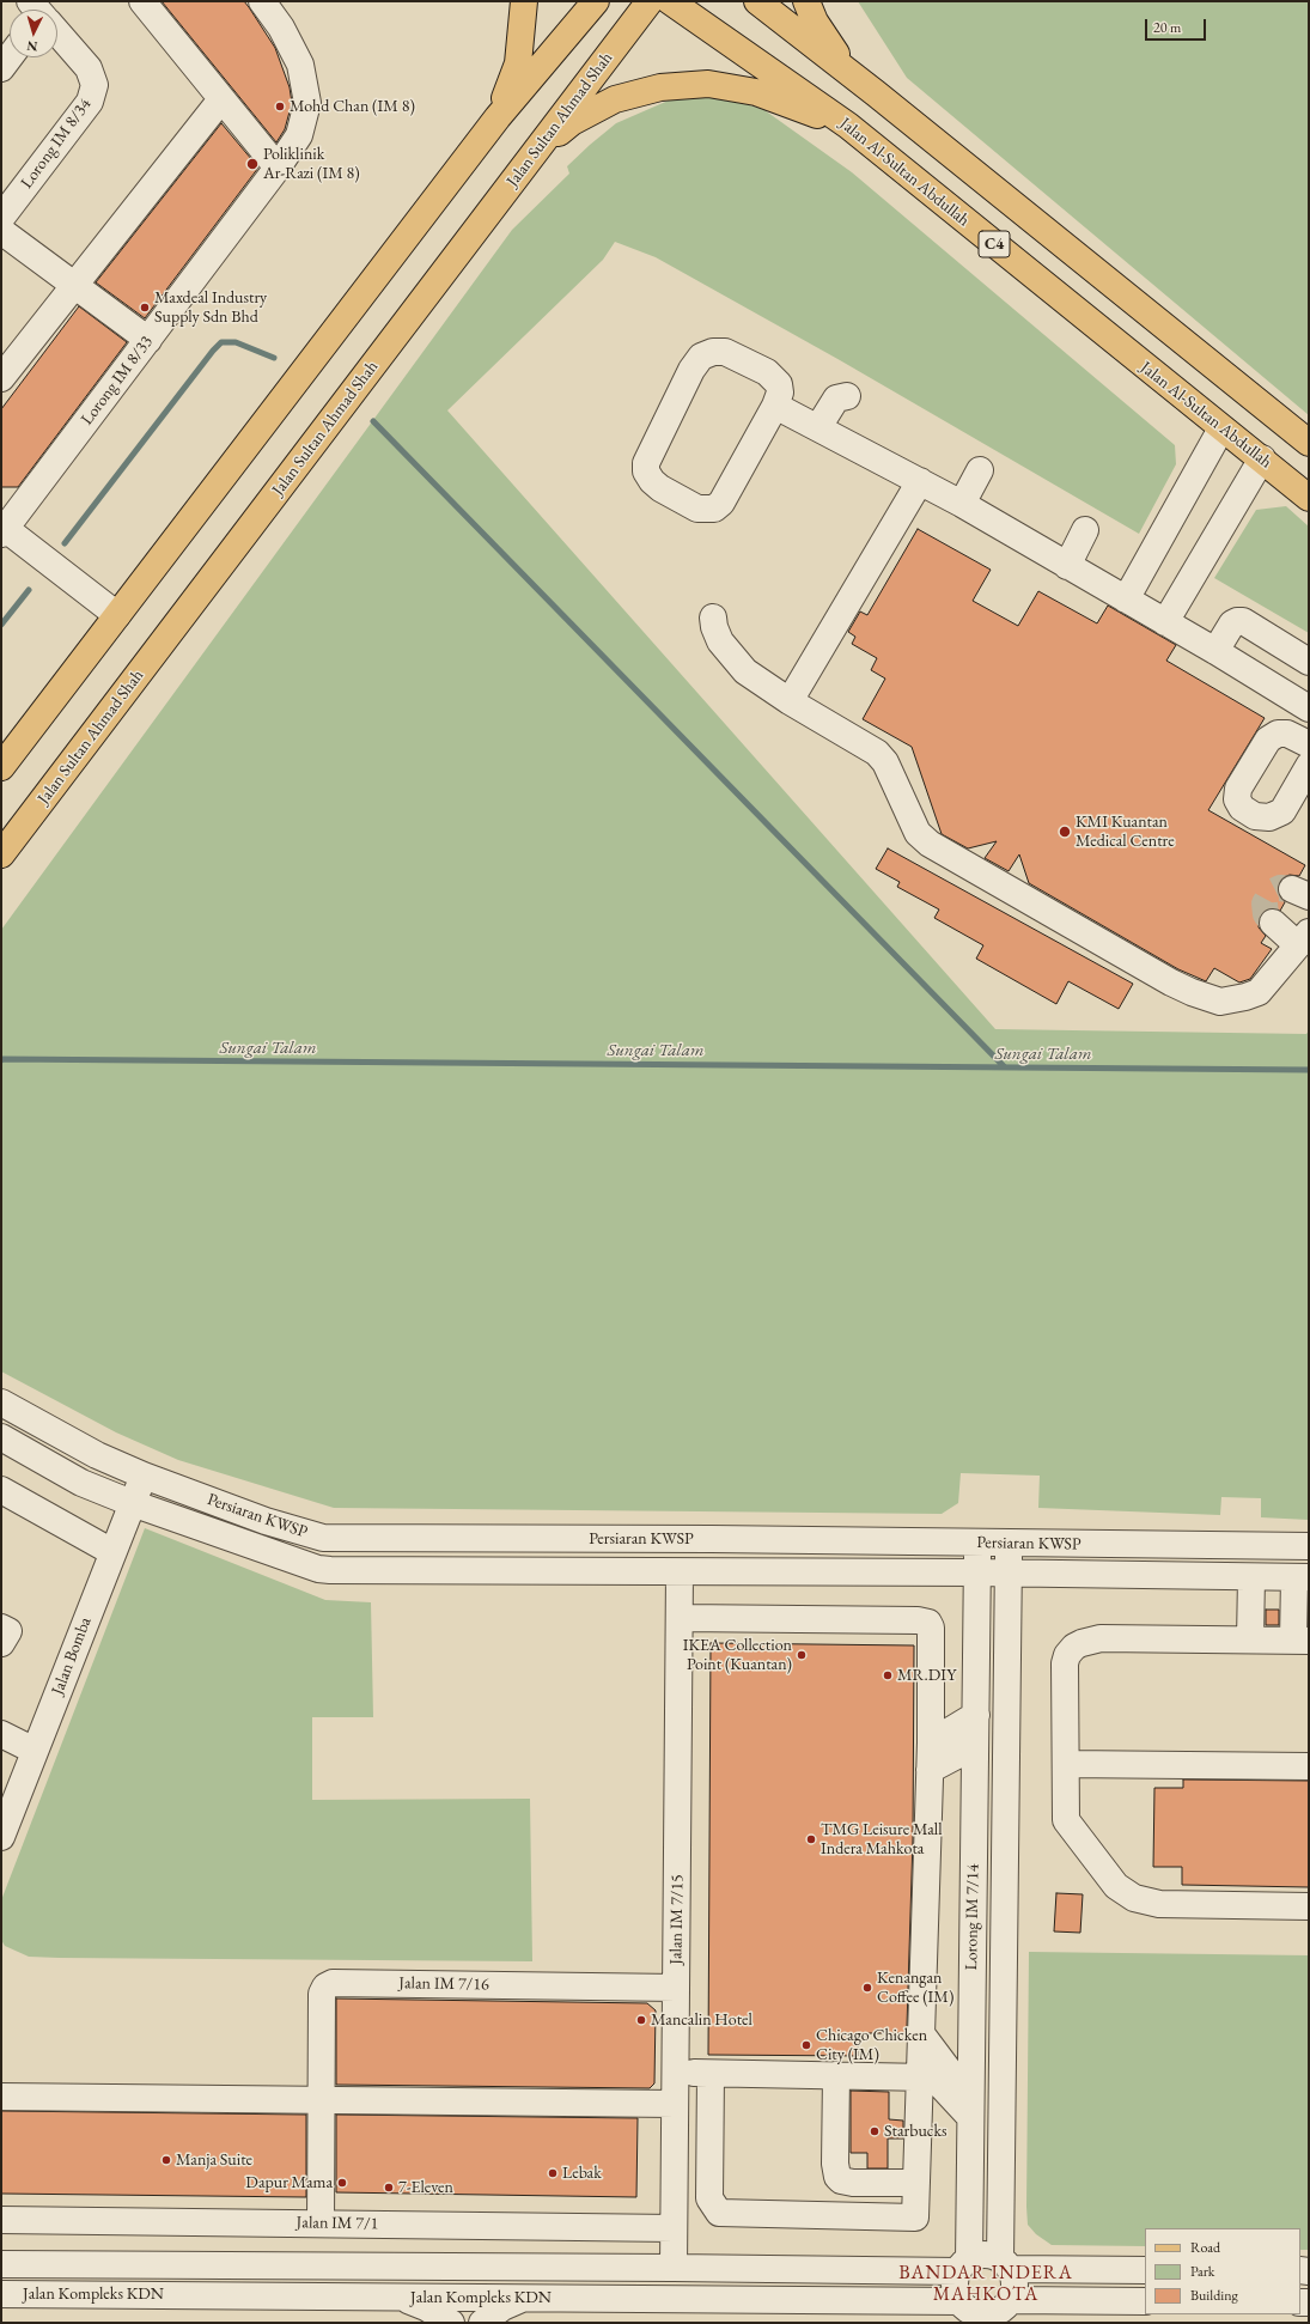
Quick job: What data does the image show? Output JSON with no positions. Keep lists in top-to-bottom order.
{
  "streets": {
    "main road": ["Jalan Sultan Ahmad Shah", "Jalan Al-Sultan Abdullah", "C4"],
    "street": [
      "Lorong IM 8/34",
      "Lorong IM 8/33",
      "Persiaran KWSP",
      "Jalan Bomba",
      "Lorong IM 7/14",
      "Jalan IM 7/15",
      "Jalan IM 7/16",
      "Jalan IM 7/1",
      "Jalan Kompleks KDN"
    ]
  },
  "crossings": [
    ["Persiaran KWSP", "Jalan Bomba"],
    ["Persiaran KWSP", "Lorong IM 7/14"],
    ["Persiaran KWSP", "Jalan IM 7/15"],
    ["Lorong IM 7/14", "Jalan Kompleks KDN"],
    ["Jalan IM 7/15", "Jalan IM 7/16"],
    ["Jalan IM 7/15", "Jalan IM 7/1"],
    ["Jalan IM 7/15", "Jalan Kompleks KDN"],
    ["Jalan IM 7/16", "Jalan IM 7/1"]
  ],
  "districts": ["BANDAR INDERA MAHKOTA"],
  "water": ["Sungai Talam"],
  "places": [
    "Mohd Chan (IM 8)",
    "Poliklinik Ar-Razi (IM 8)",
    "Maxdeal Industry Supply Sdn Bhd",
    "KMI Kuantan Medical Centre",
    "IKEA Collection Point (Kuantan)",
    "MR.DIY",
    "TMG Leisure Mall Indera Mahkota",
    "Kenangan Coffee (IM)",
    "Mancalin Hotel",
    "Chicago Chicken City (IM)",
    "Starbucks",
    "Manja Suite",
    "Lebak",
    "Dapur Mama",
    "7-Eleven"
  ],
  "legend": ["Road", "Park", "Building"],
  "scale_bar": "20 m",
  "north": "bottom"
}
